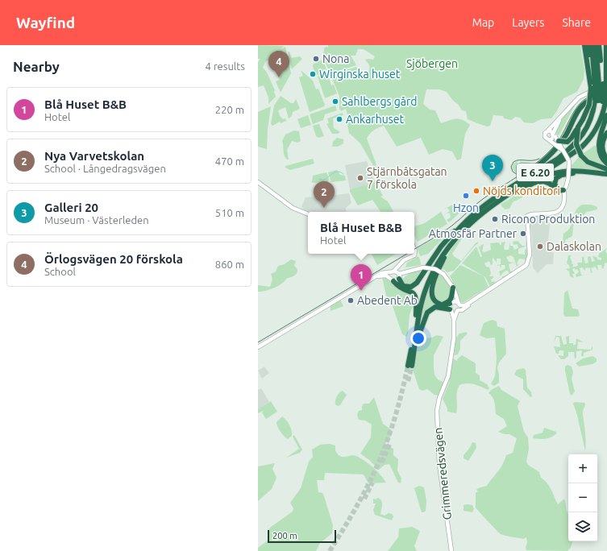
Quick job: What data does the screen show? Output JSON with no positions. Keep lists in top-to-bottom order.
{
  "streets": {
    "highway": ["E 6.20"],
    "street": ["Grimmeredsvägen"]
  },
  "parks": ["Sjöbergen"],
  "places": [
    "Nona",
    "Wirginska huset",
    "Sahlbergs gård",
    "Ankarhuset",
    "Stjärnbåtsgatan 7 förskola",
    "Nöjds konditori",
    "Hzon",
    "Ricono Produktion",
    "Atmosfär Partner",
    "Dalaskolan",
    "Abedent Ab"
  ],
  "scale_bar": "200 m",
  "page": {
    "header": "Wayfind",
    "nav": ["Map", "Layers", "Share"],
    "heading": ["Nearby", "4 results"],
    "pins": [
      "4",
      "3",
      "2",
      "1"
    ],
    "list": [
      {
        "mark": "1",
        "name": "Blå Huset B&B",
        "note": "Hotel",
        "value": "220 m"
      },
      {
        "mark": "2",
        "name": "Nya Varvetskolan",
        "note": "School · Långedragsvägen",
        "value": "470 m"
      },
      {
        "mark": "3",
        "name": "Galleri 20",
        "note": "Museum · Västerleden",
        "value": "510 m"
      },
      {
        "mark": "4",
        "name": "Örlogsvägen 20 förskola",
        "note": "School",
        "value": "860 m"
      }
    ],
    "popup": ["Blå Huset B&B", "Hotel"],
    "map_buttons": ["+", "−"],
    "scale": "200 m"
  }
}
